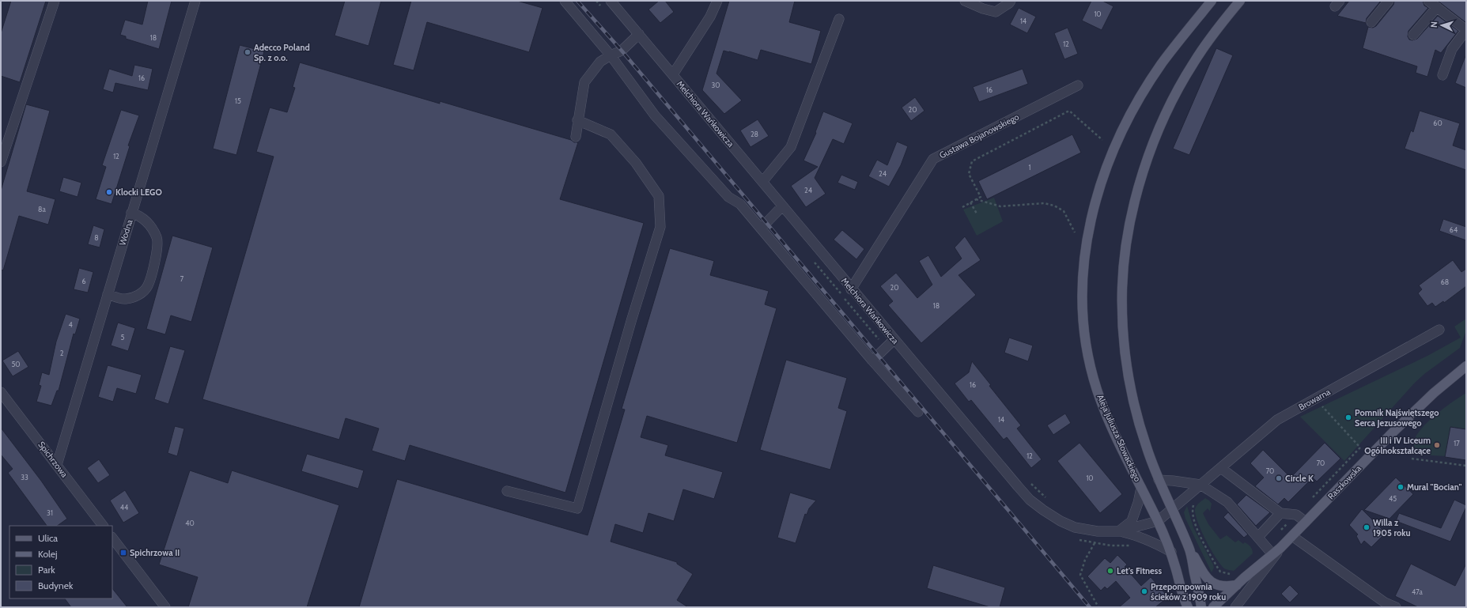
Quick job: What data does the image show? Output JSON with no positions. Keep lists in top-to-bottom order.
{
  "streets": {
    "main road": ["Aleja Juliusza Słowackiego", "Raszkowska"],
    "street": [
      "Melchiora Wańkowicza",
      "Gustawa Bojanowskiego",
      "Wodna",
      "Browarna",
      "Spichrzowa"
    ]
  },
  "crossings": [
    ["Melchiora Wańkowicza", "Gustawa Bojanowskiego"],
    ["Melchiora Wańkowicza", "Browarna"],
    ["Melchiora Wańkowicza", "Aleja Juliusza Słowackiego"],
    ["Wodna", "Spichrzowa"]
  ],
  "places": {
    "other": [
      "Adecco Poland Sp. z o.o.",
      "Klocki LEGO",
      "Pomnik Najświętszego Serca Jezusowego",
      "III i IV Liceum Ogólnokształcące",
      "Circle K",
      "Mural \"Bocian\"",
      "Willa z 1905 roku",
      "Let's Fitness",
      "Przepompownia ścieków z 1909 roku"
    ],
    "transit": ["Spichrzowa II"]
  },
  "house_numbers": [
    "10",
    "14",
    "18",
    "12",
    "16",
    "30",
    "16",
    "15",
    "20",
    "60",
    "28",
    "12",
    "1",
    "24",
    "24",
    "8a",
    "64",
    "8",
    "7",
    "6",
    "68",
    "20",
    "18",
    "4",
    "5",
    "2",
    "50",
    "16",
    "14",
    "17",
    "12",
    "70",
    "70",
    "33",
    "10",
    "45",
    "44",
    "31",
    "40",
    "47a"
  ],
  "legend": [
    "Ulica",
    "Kolej",
    "Park",
    "Budynek"
  ],
  "north": "left"
}
